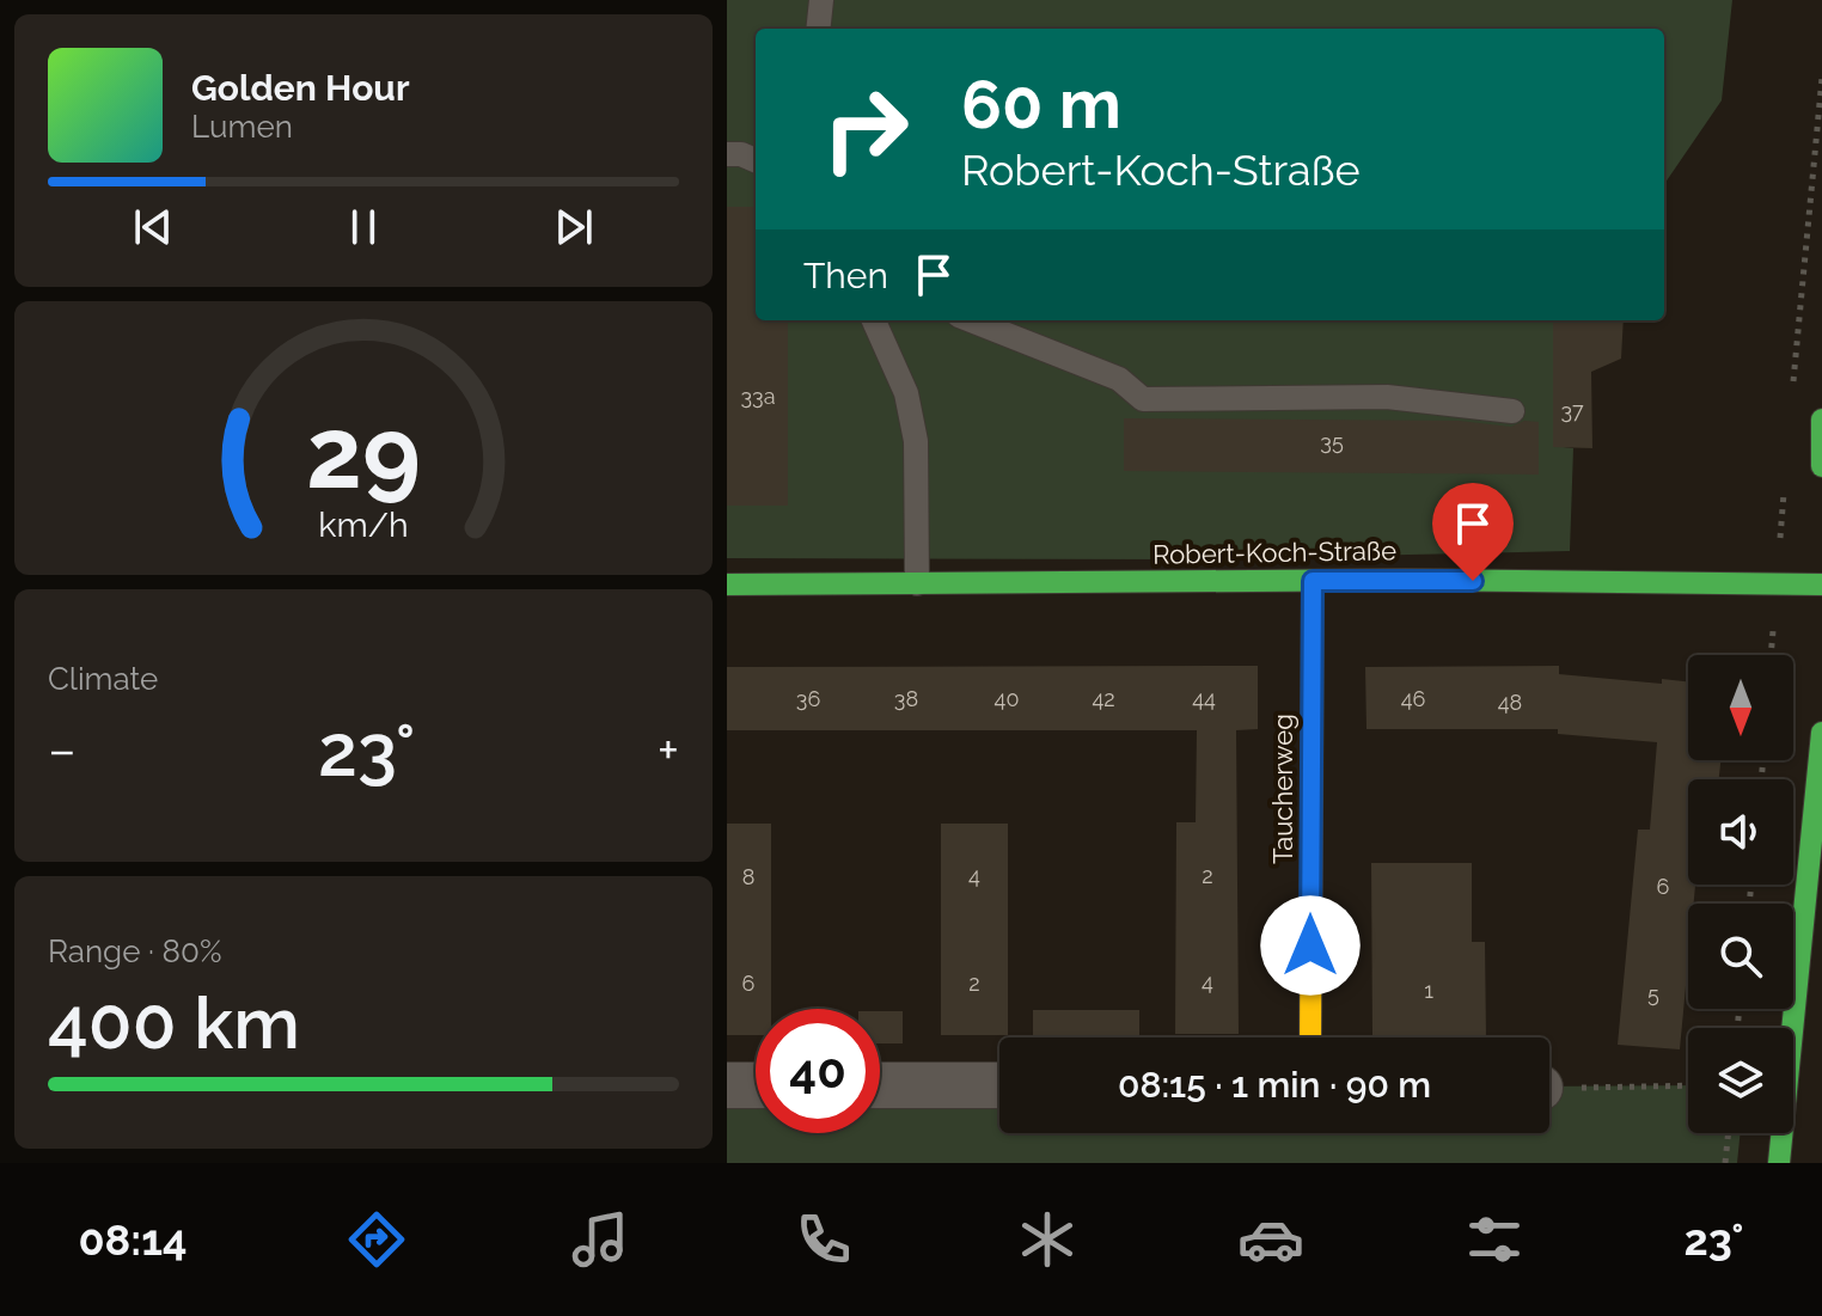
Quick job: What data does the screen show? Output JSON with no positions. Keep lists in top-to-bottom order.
{
  "streets": {
    "street": ["Robert-Koch-Straße", "Taucherweg"]
  },
  "crossings": [
    ["Robert-Koch-Straße", "Taucherweg"]
  ],
  "house_numbers": [
    "33a",
    "37",
    "35",
    "36",
    "38",
    "40",
    "42",
    "44",
    "46",
    "48",
    "4",
    "2",
    "8",
    "6",
    "4",
    "6",
    "2",
    "1",
    "5"
  ],
  "north": "bottom",
  "page": {
    "turn": ["60 m", "Robert-Koch-Straße"],
    "song": ["Golden Hour", "Lumen"],
    "then": "Then",
    "tile": [
      "Climate",
      ["Range · 80%", "400 km"]
    ],
    "heat": ["−", "23°", "+"],
    "limit": "40",
    "trip": "08:15 · 1 min · 90 m",
    "tabs": ["08:14", "23°"],
    "gauge": ["29", "km/h"]
  }
}
